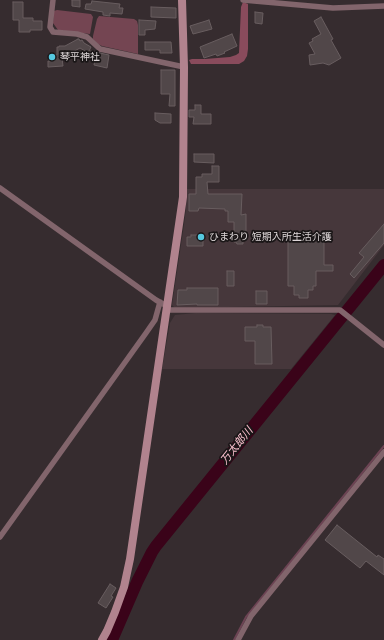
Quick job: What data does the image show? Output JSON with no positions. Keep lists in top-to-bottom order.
{
  "water": ["万太郎川"],
  "places": ["琴平神社", "ひまわり 短期入所生活介護"]
}
